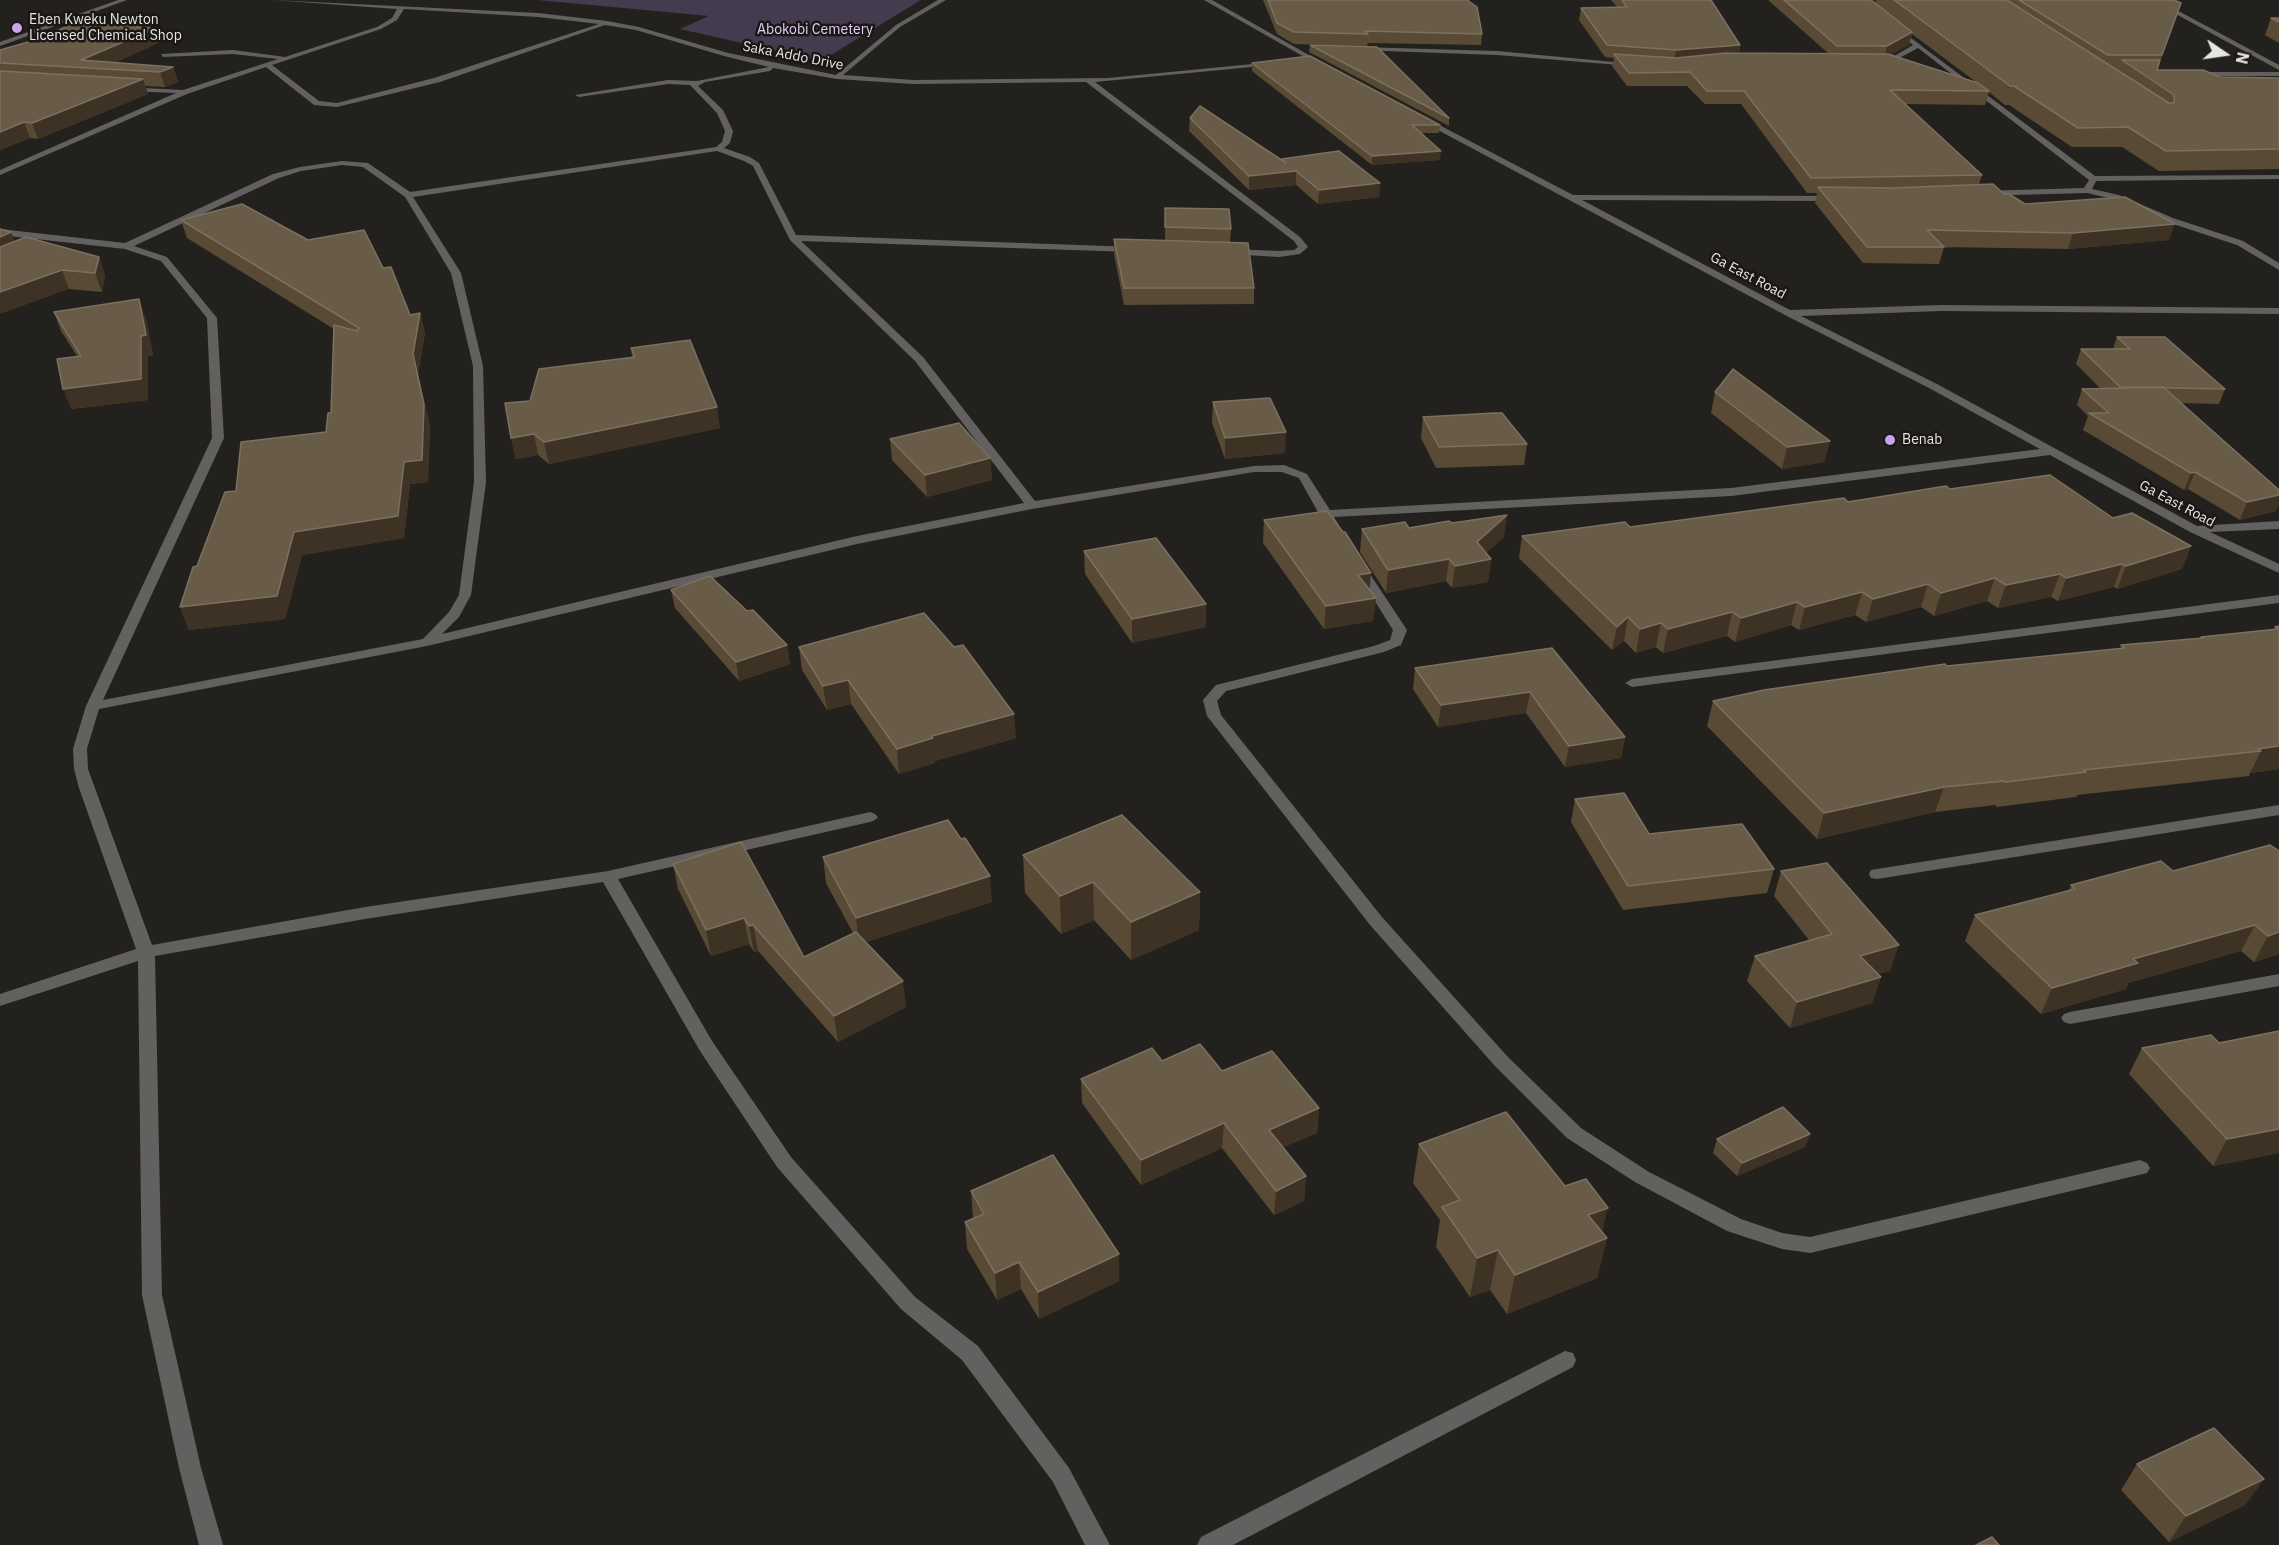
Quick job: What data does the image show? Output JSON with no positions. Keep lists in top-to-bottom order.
{
  "streets": {
    "street": ["Saka Addo Drive", "Ga East Road"]
  },
  "parks": ["Abokobi Cemetery"],
  "places": ["Eben Kweku Newton Licensed Chemical Shop", "Benab"],
  "north": "right"
}
